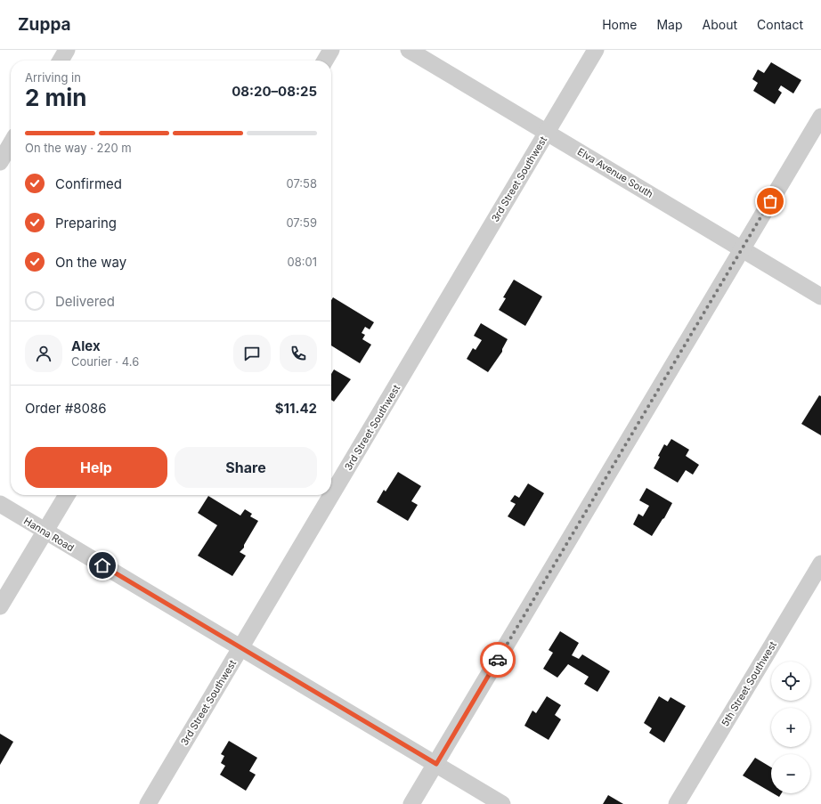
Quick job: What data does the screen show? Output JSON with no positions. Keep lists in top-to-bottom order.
{
  "streets": {
    "street": [
      "Elva Avenue South",
      "3rd Street Southwest",
      "Hanna Road",
      "5th Street Southwest"
    ]
  },
  "crossings": [
    ["Elva Avenue South", "3rd Street Southwest"],
    ["3rd Street Southwest", "Hanna Road"]
  ],
  "page": {
    "header": "Zuppa",
    "nav": [
      "Home",
      "Map",
      "About",
      "Contact"
    ],
    "heading": ["2 min", "Arriving in", "08:20–08:25"],
    "panel": [
      "Alex",
      "Courier · 4.6",
      "Order #8086",
      "$11.42"
    ],
    "bar": "On the way · 220 m",
    "list": [
      ["Confirmed", "07:58"],
      ["Preparing", "07:59"],
      ["On the way", "08:01"],
      "Delivered"
    ],
    "buttons": ["Help", "Share"],
    "map_buttons": ["+", "−"]
  }
}
